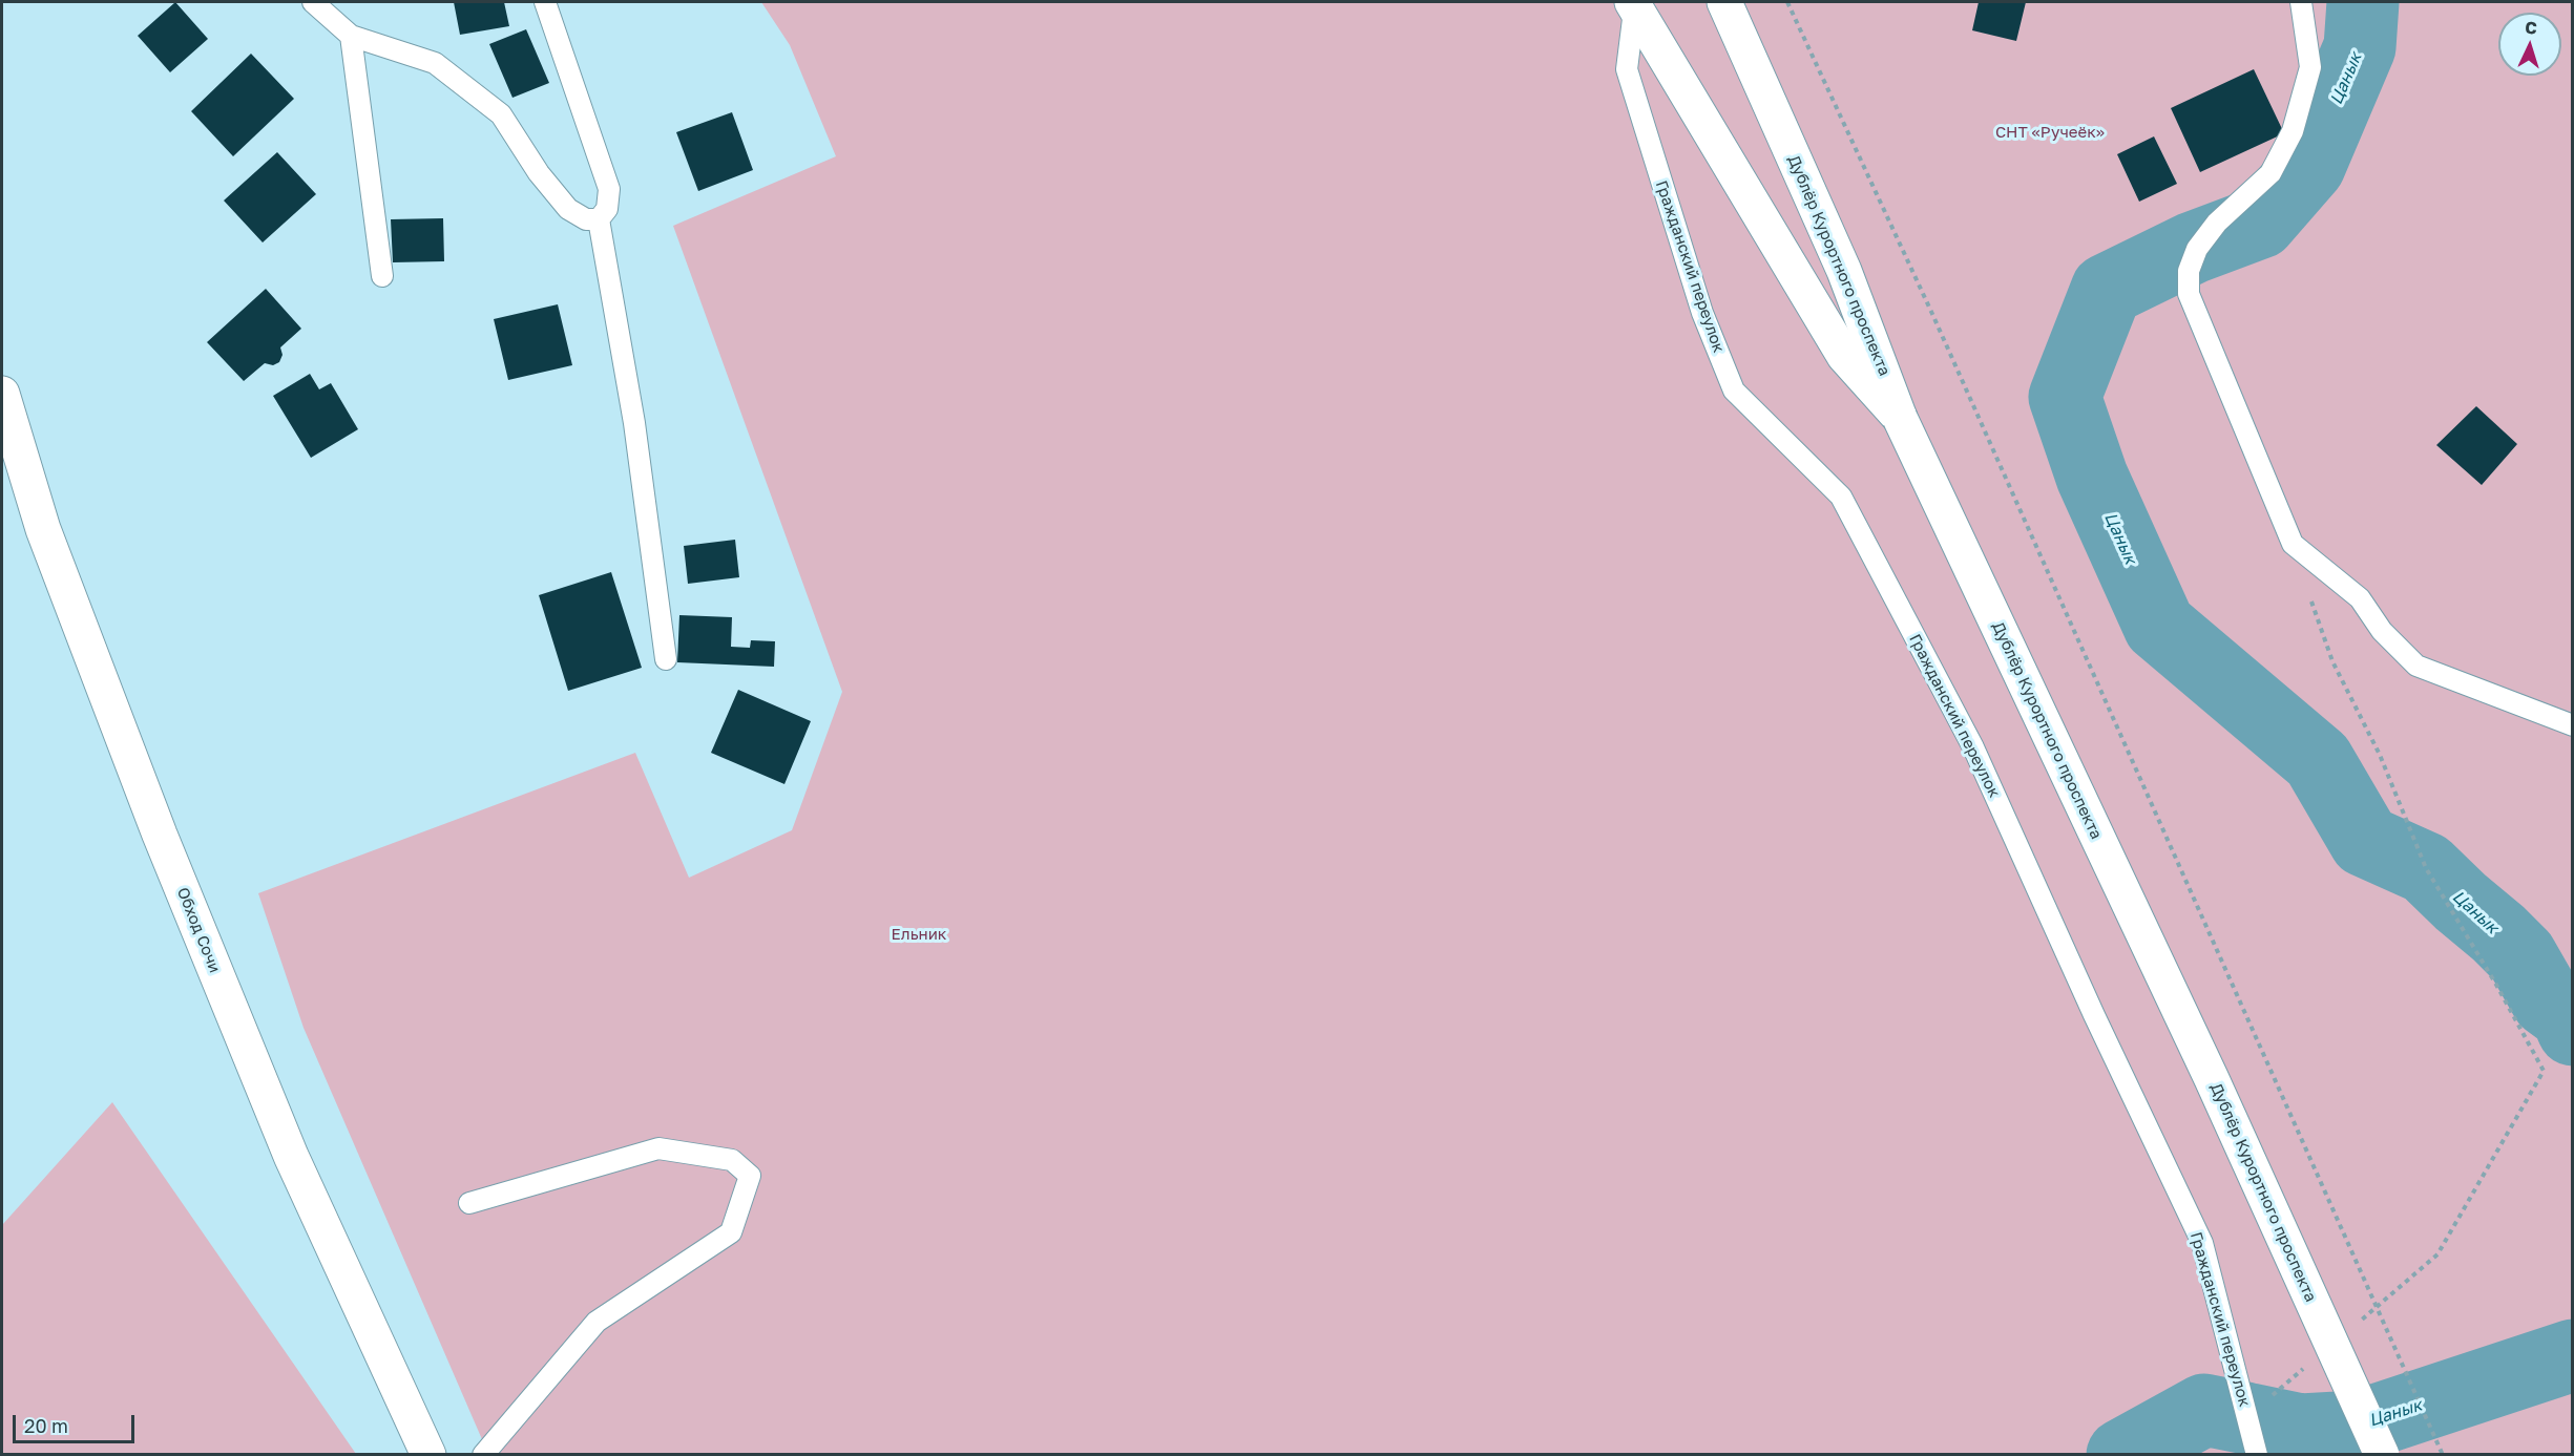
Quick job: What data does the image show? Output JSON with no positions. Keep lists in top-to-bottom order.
{
  "streets": {
    "main road": ["Дублёр Курортного проспекта", "Обход Сочи"],
    "lane": ["Гражданский переулок"]
  },
  "water": ["Цанык"],
  "parks": ["СНТ «Ручеёк»", "Ельник"],
  "scale_bar": "20 m",
  "north": "top"
}
